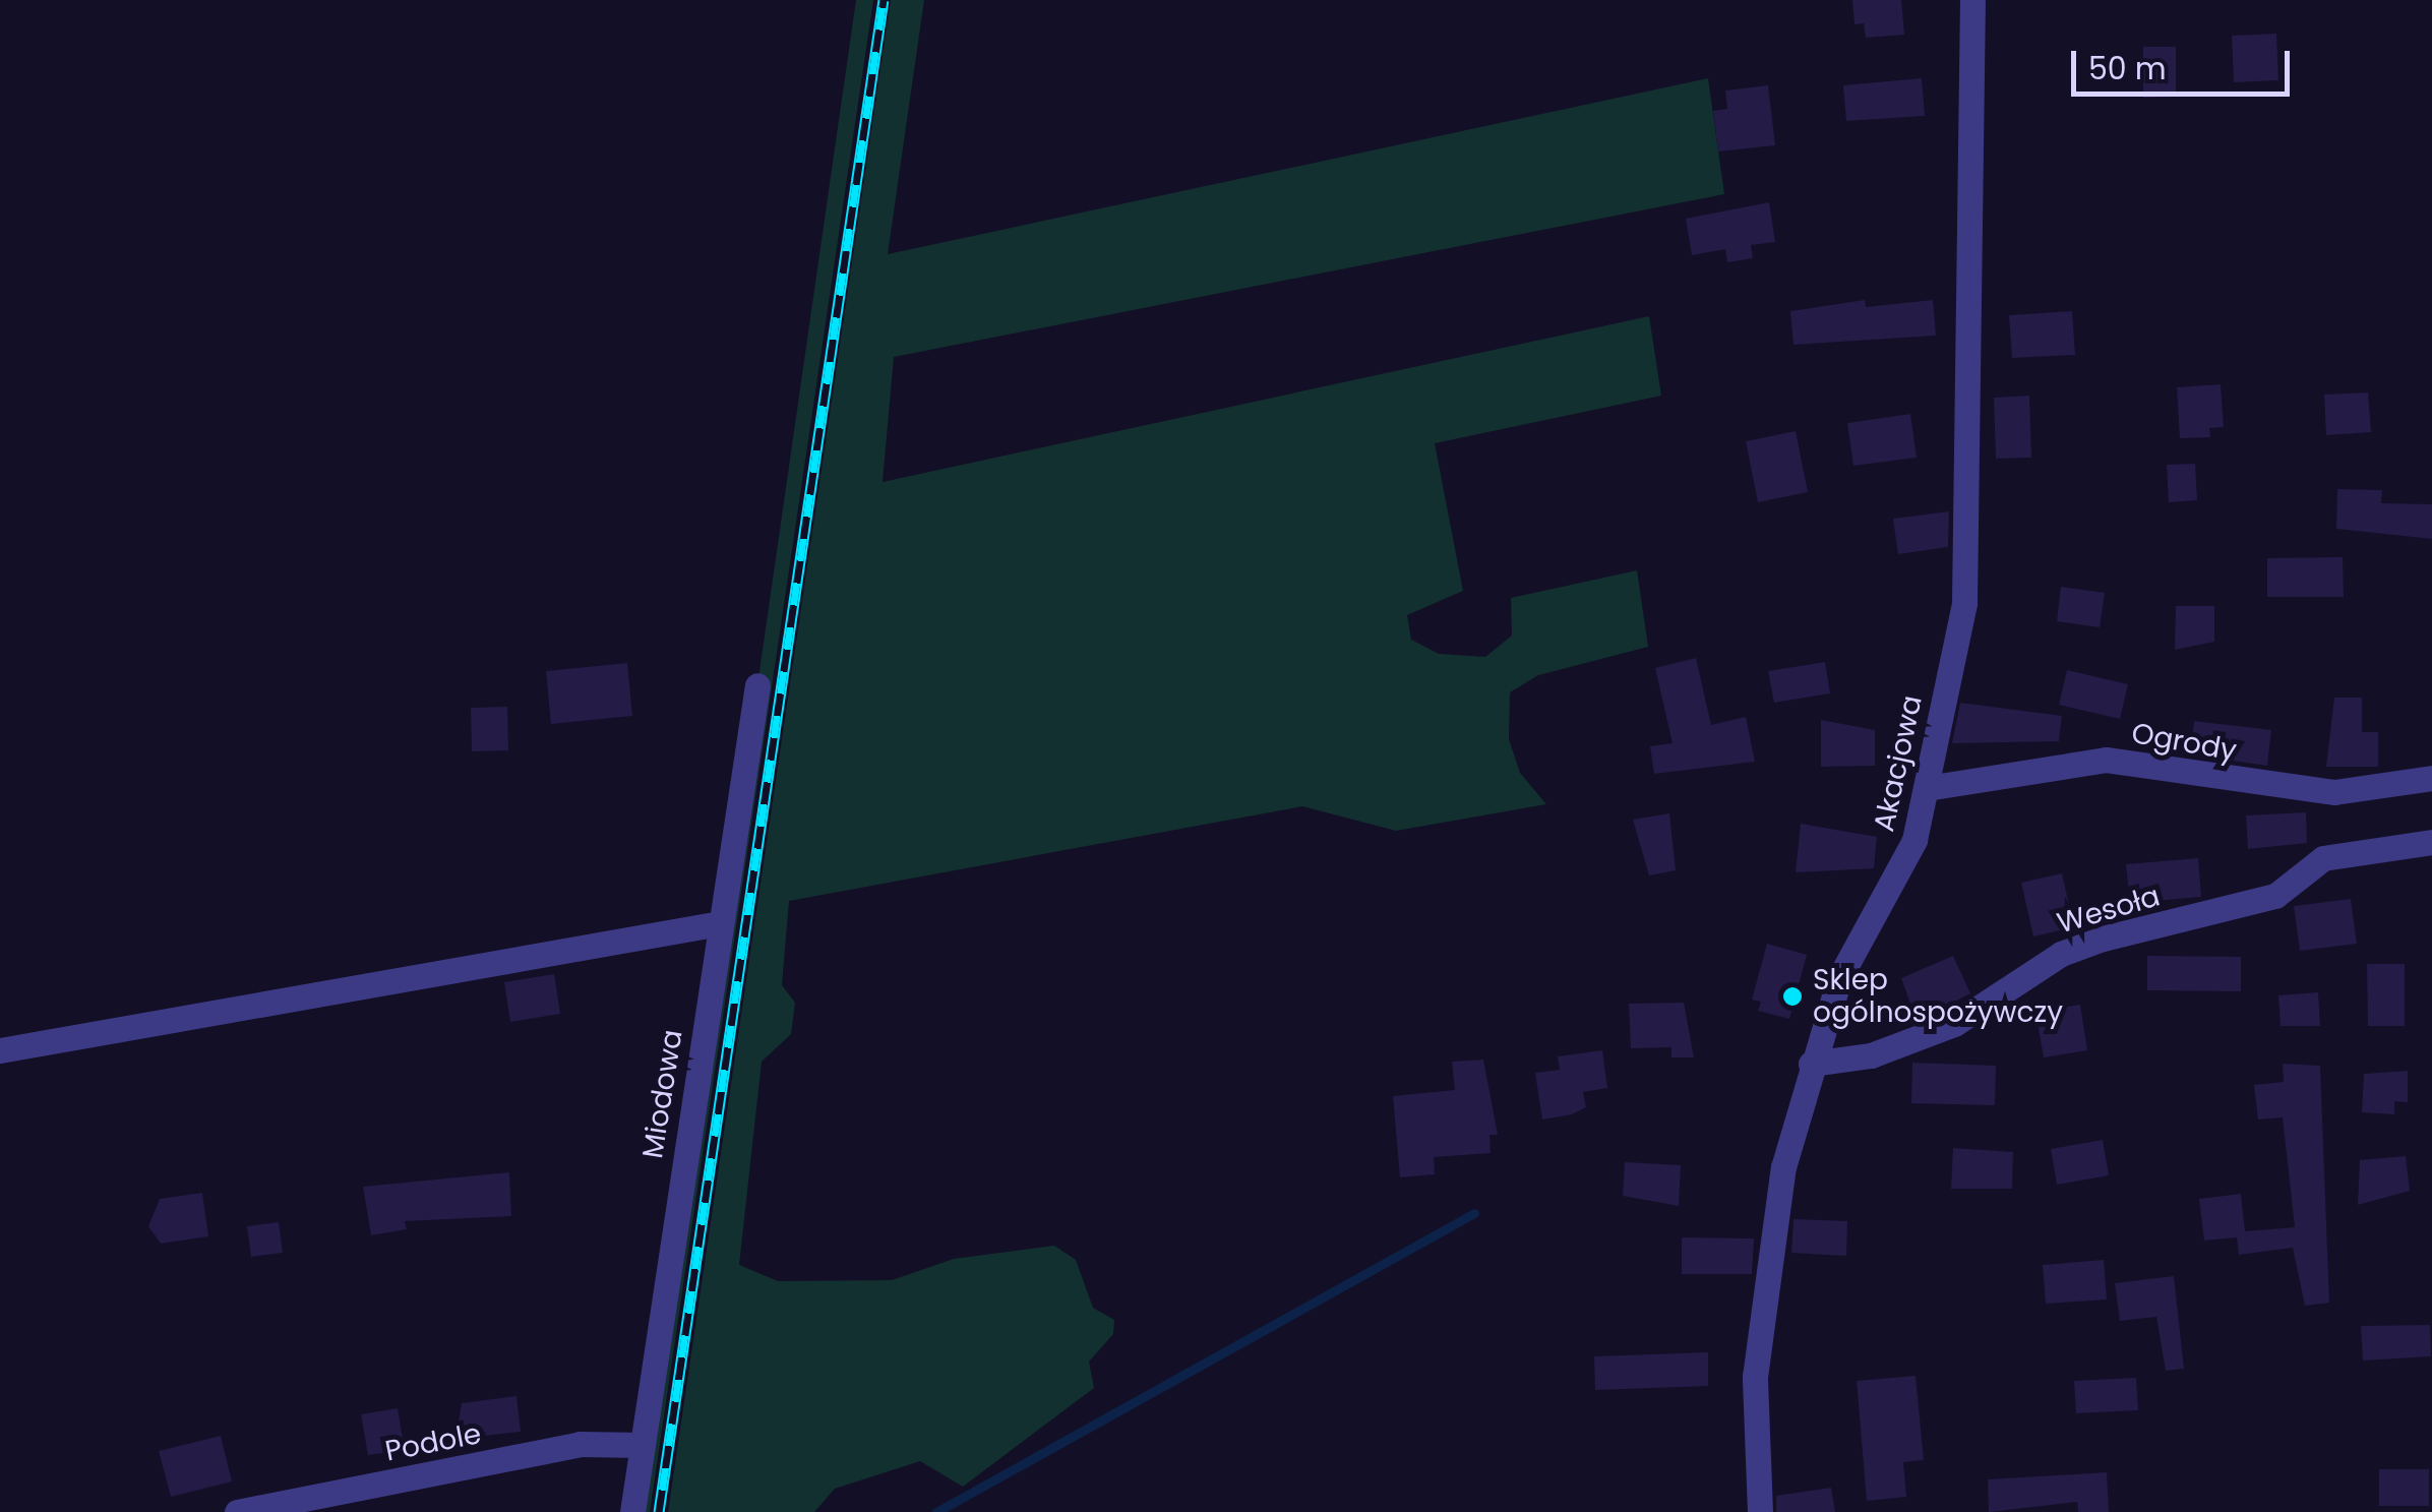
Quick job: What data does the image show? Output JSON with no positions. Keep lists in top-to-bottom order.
{
  "streets": {
    "street": [
      "Ogrody",
      "Akacjowa",
      "Wesoła",
      "Miodowa",
      "Podole"
    ]
  },
  "crossings": [
    ["Ogrody", "Akacjowa"],
    ["Akacjowa", "Wesoła"],
    ["Miodowa", "Podole"]
  ],
  "places": ["Sklep ogólnospożywczy"],
  "scale_bar": "50 m"
}
